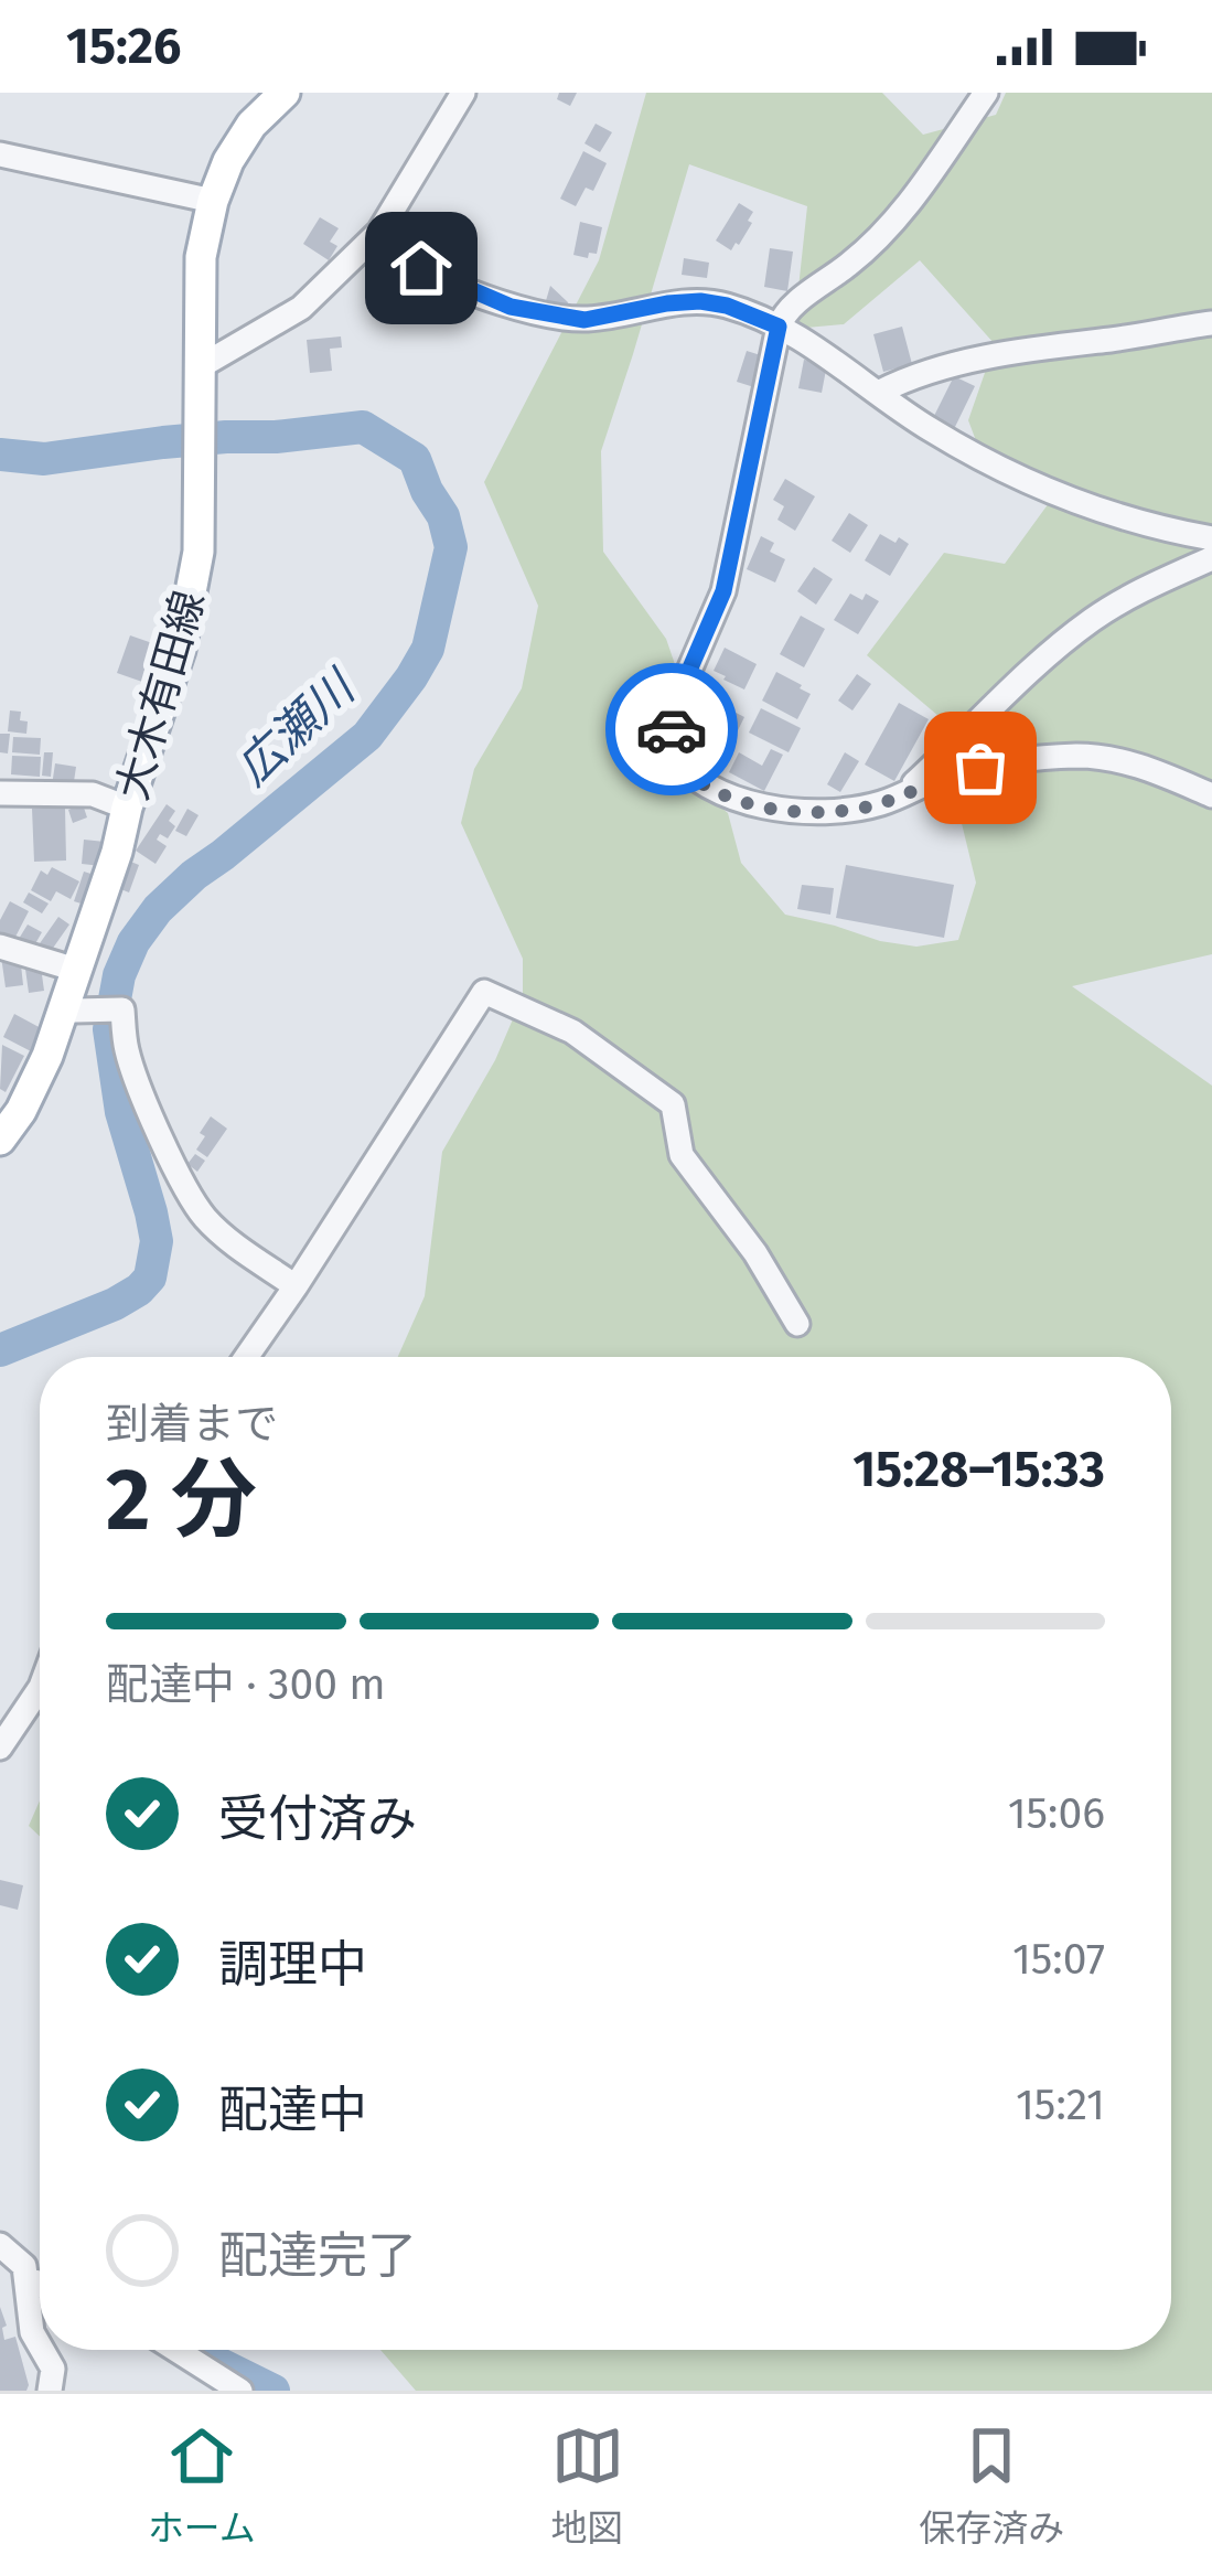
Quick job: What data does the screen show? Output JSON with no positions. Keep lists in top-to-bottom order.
{
  "streets": {
    "main road": ["大木有田線"]
  },
  "water": ["広瀬川"],
  "page": {
    "status": "15:26",
    "heading": ["2 分", "到着まで", "15:28–15:33"],
    "bar": "配達中 · 300 m",
    "list": [
      ["受付済み", "15:06"],
      ["調理中", "15:07"],
      ["配達中", "15:21"],
      "配達完了"
    ],
    "tabs": ["ホーム", "地図", "保存済み"]
  }
}
